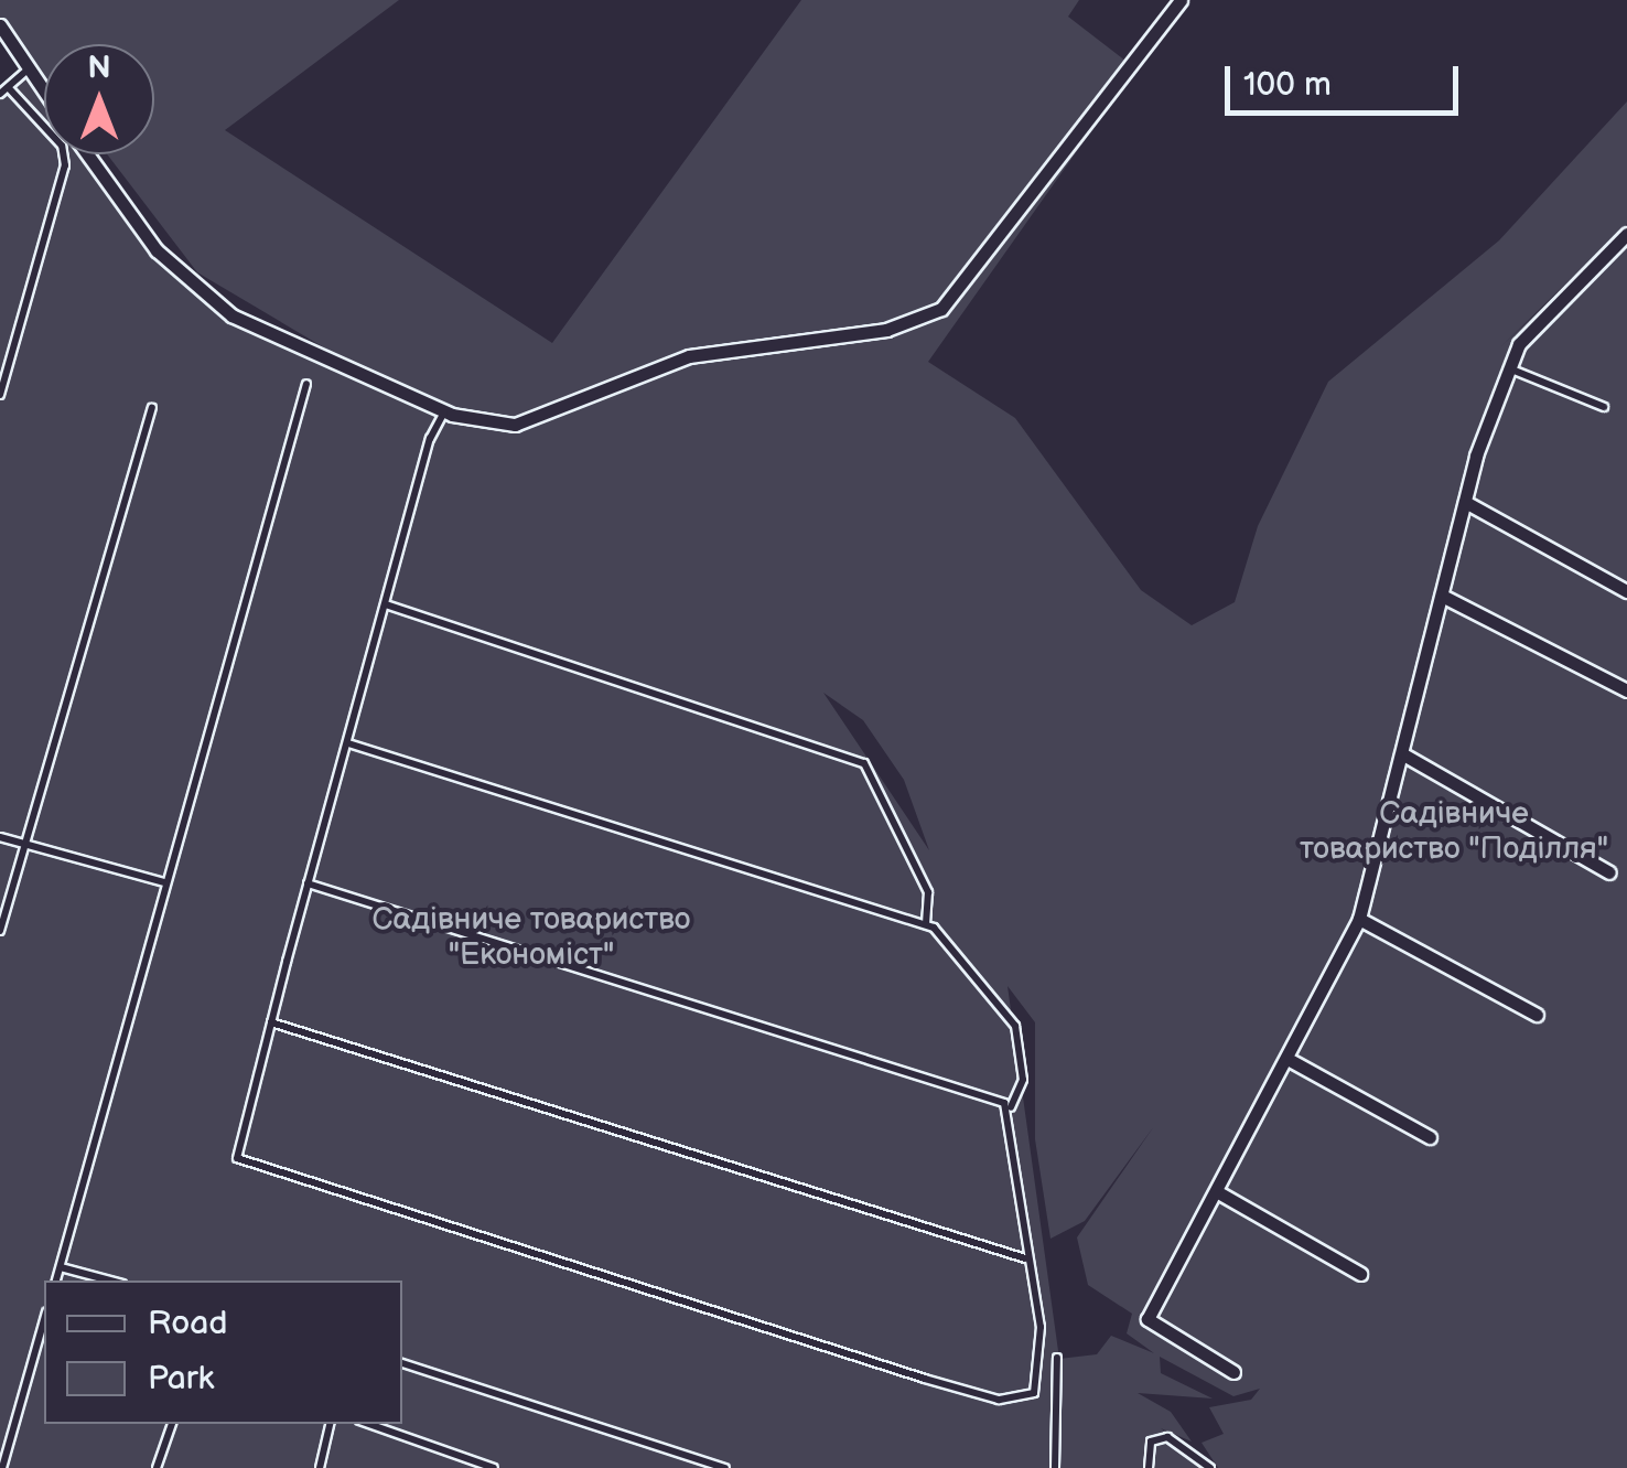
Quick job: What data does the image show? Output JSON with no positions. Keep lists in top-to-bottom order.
{
  "parks": ["Садівниче товариство \"Поділля\"", "Садівниче товариство \"Економіст\""],
  "legend": ["Road", "Park"],
  "scale_bar": "100 m",
  "north": "top"
}
